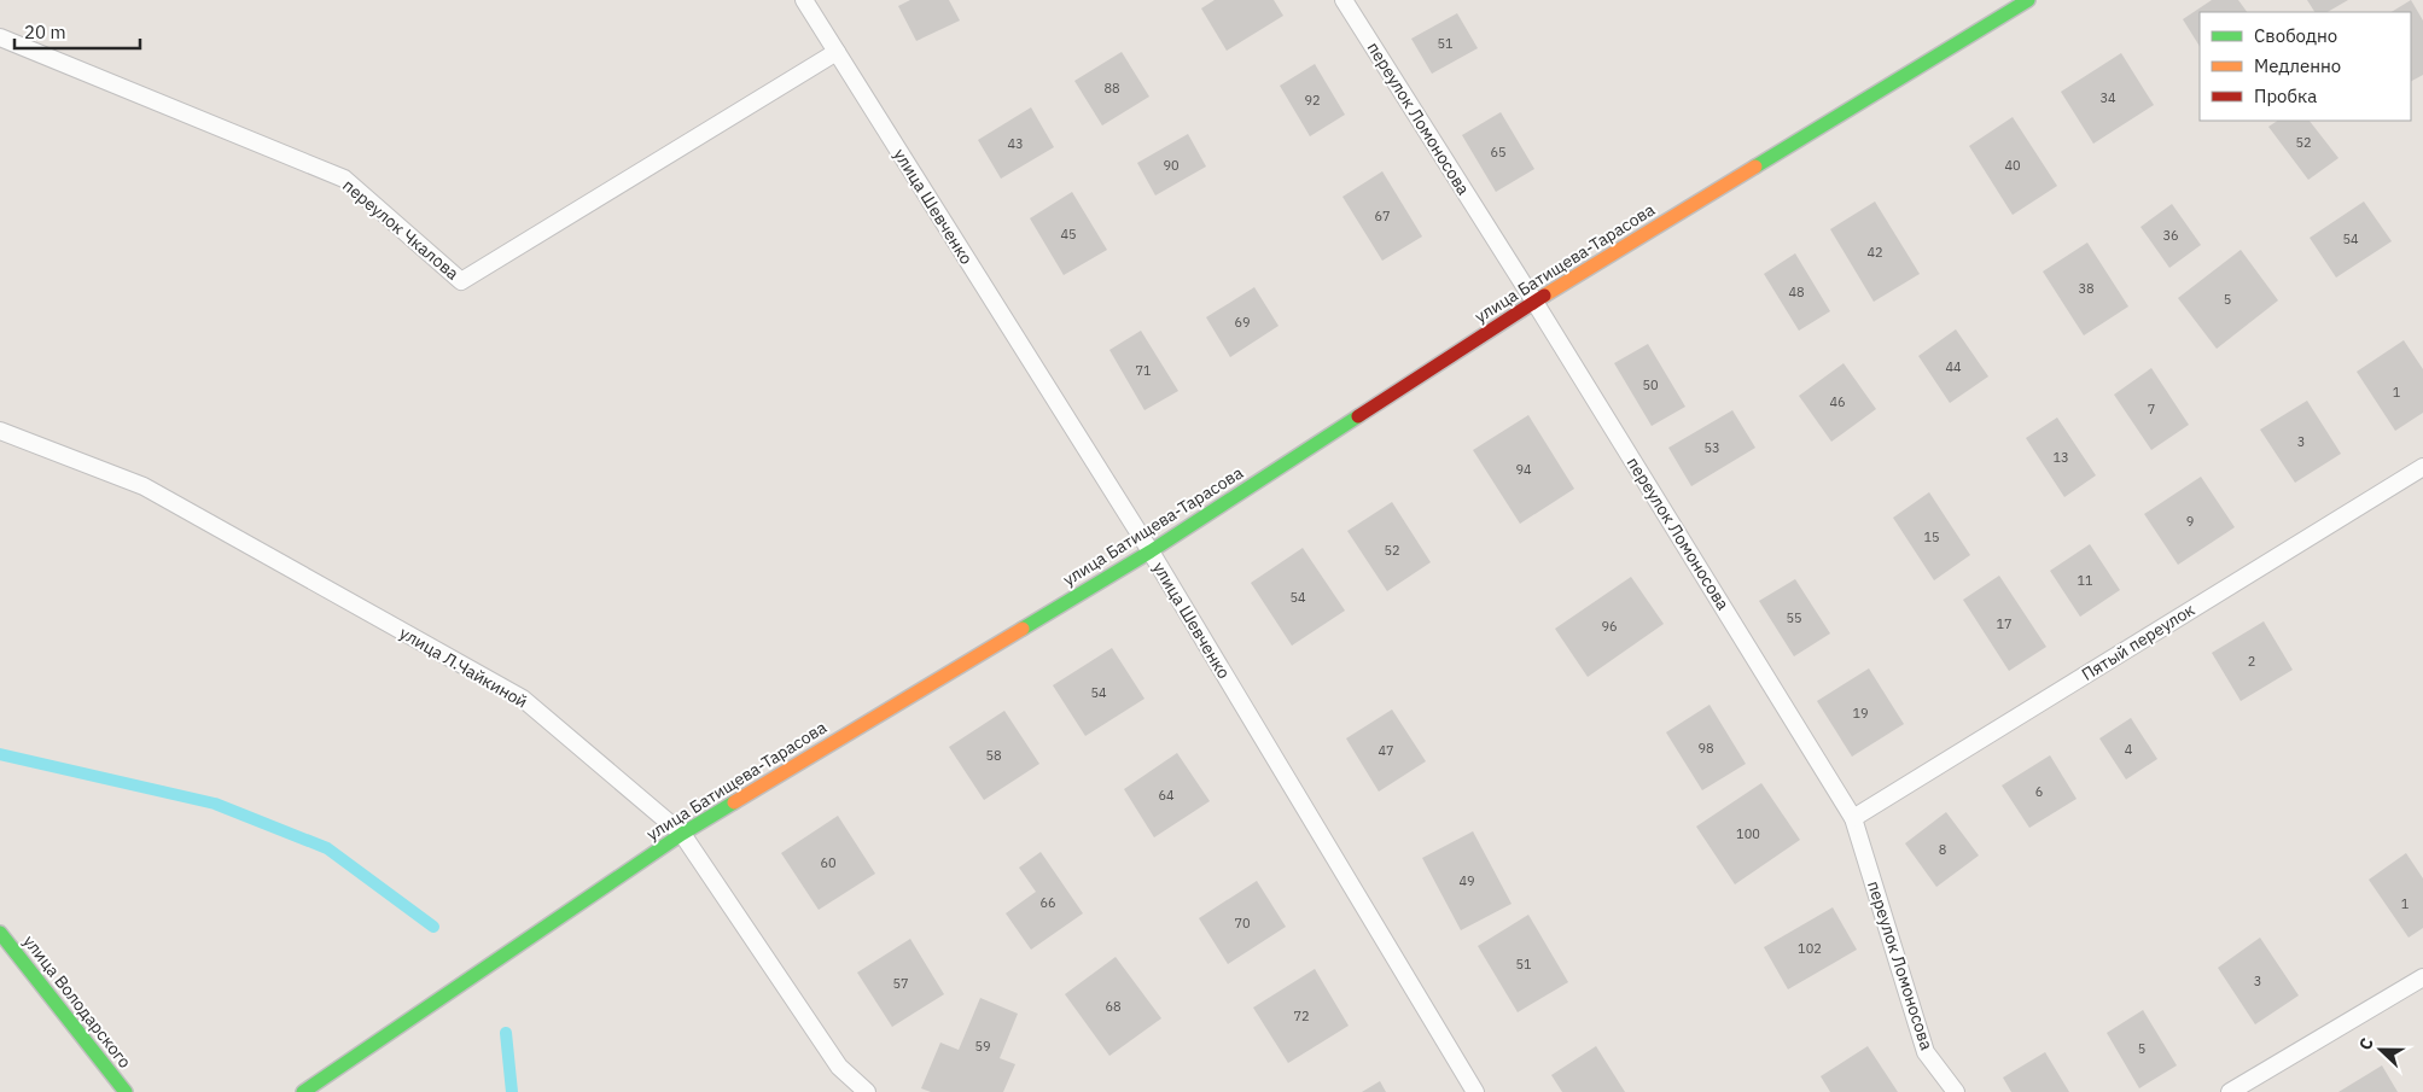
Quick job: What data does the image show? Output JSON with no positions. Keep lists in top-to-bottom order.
{
  "streets": {
    "street": ["улица Батищева-Тарасова", "улица Володарского"],
    "lane": [
      "переулок Ломоносова",
      "улица Шевченко",
      "переулок Чкалова",
      "Пятый переулок",
      "улица Л.Чайкиной"
    ]
  },
  "crossings": [
    ["переулок Ломоносова", "улица Батищева-Тарасова"],
    ["переулок Ломоносова", "Пятый переулок"],
    ["улица Шевченко", "переулок Чкалова"],
    ["улица Шевченко", "улица Батищева-Тарасова"],
    ["улица Батищева-Тарасова", "улица Л.Чайкиной"]
  ],
  "house_numbers": [
    "51",
    "88",
    "34",
    "92",
    "52",
    "43",
    "65",
    "90",
    "40",
    "67",
    "45",
    "36",
    "54",
    "42",
    "38",
    "48",
    "5",
    "69",
    "44",
    "71",
    "50",
    "1",
    "46",
    "7",
    "3",
    "53",
    "13",
    "94",
    "9",
    "15",
    "52",
    "11",
    "54",
    "55",
    "17",
    "96",
    "2",
    "54",
    "19",
    "98",
    "4",
    "47",
    "58",
    "6",
    "64",
    "100",
    "8",
    "60",
    "49",
    "66",
    "1",
    "70",
    "102",
    "51",
    "3",
    "57",
    "68",
    "72",
    "59",
    "5"
  ],
  "legend": ["Свободно", "Медленно", "Пробка"],
  "scale_bar": "20 m",
  "north": "left"
}
